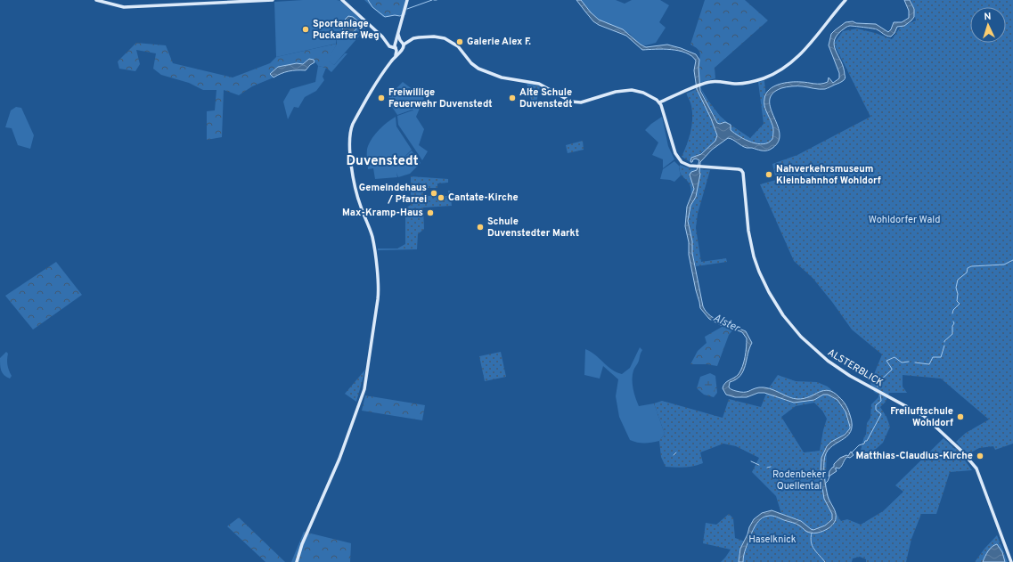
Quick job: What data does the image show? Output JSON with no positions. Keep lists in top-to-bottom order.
{
  "streets": {
    "street": ["ALSTERBLICK"]
  },
  "districts": ["Duvenstedt"],
  "water": ["Alster"],
  "parks": ["Wohldorfer Wald", "Rodenbeker Quellental", "Haselknick"],
  "places": [
    "Sportanlage Puckaffer Weg",
    "Galerie Alex F.",
    "Freiwillige Feuerwehr Duvenstedt",
    "Alte Schule Duvenstedt",
    "Nahverkehrsmuseum Kleinbahnhof Wohldorf",
    "Gemeindehaus / Pfarrei",
    "Cantate-Kirche",
    "Max-Kramp-Haus",
    "Schule Duvenstedter Markt",
    "Freiluftschule Wohldorf",
    "Matthias-Claudius-Kirche"
  ],
  "north": "top"
}
